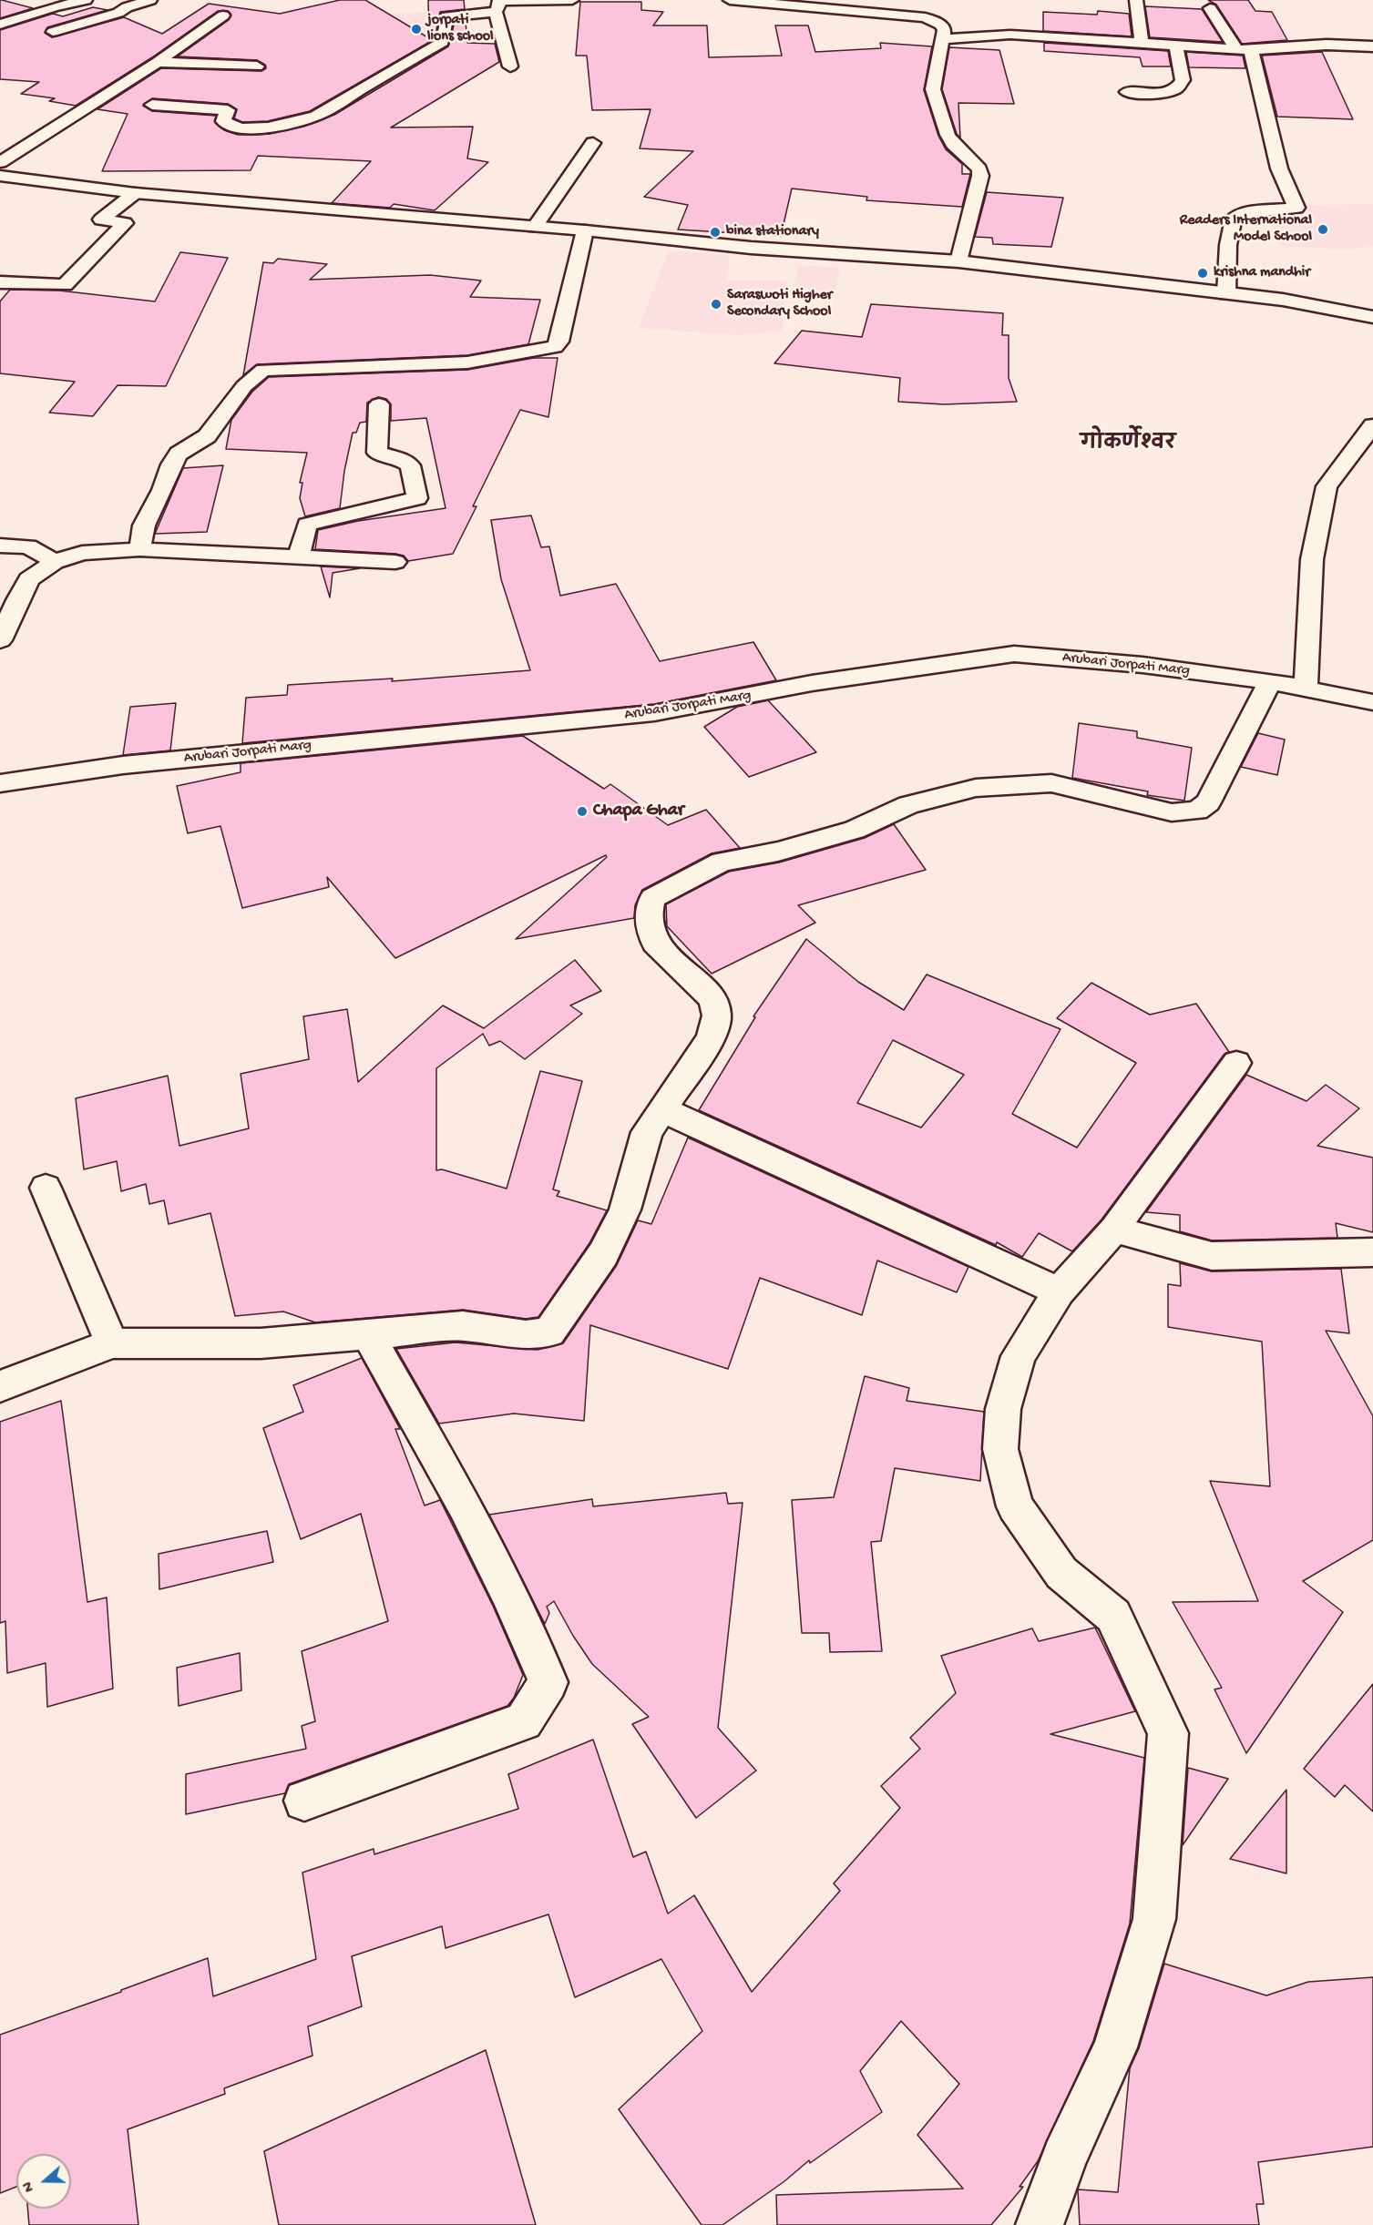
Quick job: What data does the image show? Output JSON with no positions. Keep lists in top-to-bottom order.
{
  "streets": {
    "street": ["Arubari Jorpati Marg"]
  },
  "districts": ["गोकर्णेश्वर"],
  "places": [
    "jorpati lions school",
    "Readers International Model School",
    "bina stationary",
    "krishna mandhir",
    "Saraswoti Higher Secondary School",
    "Chapa Ghar"
  ],
  "north": "left"
}
